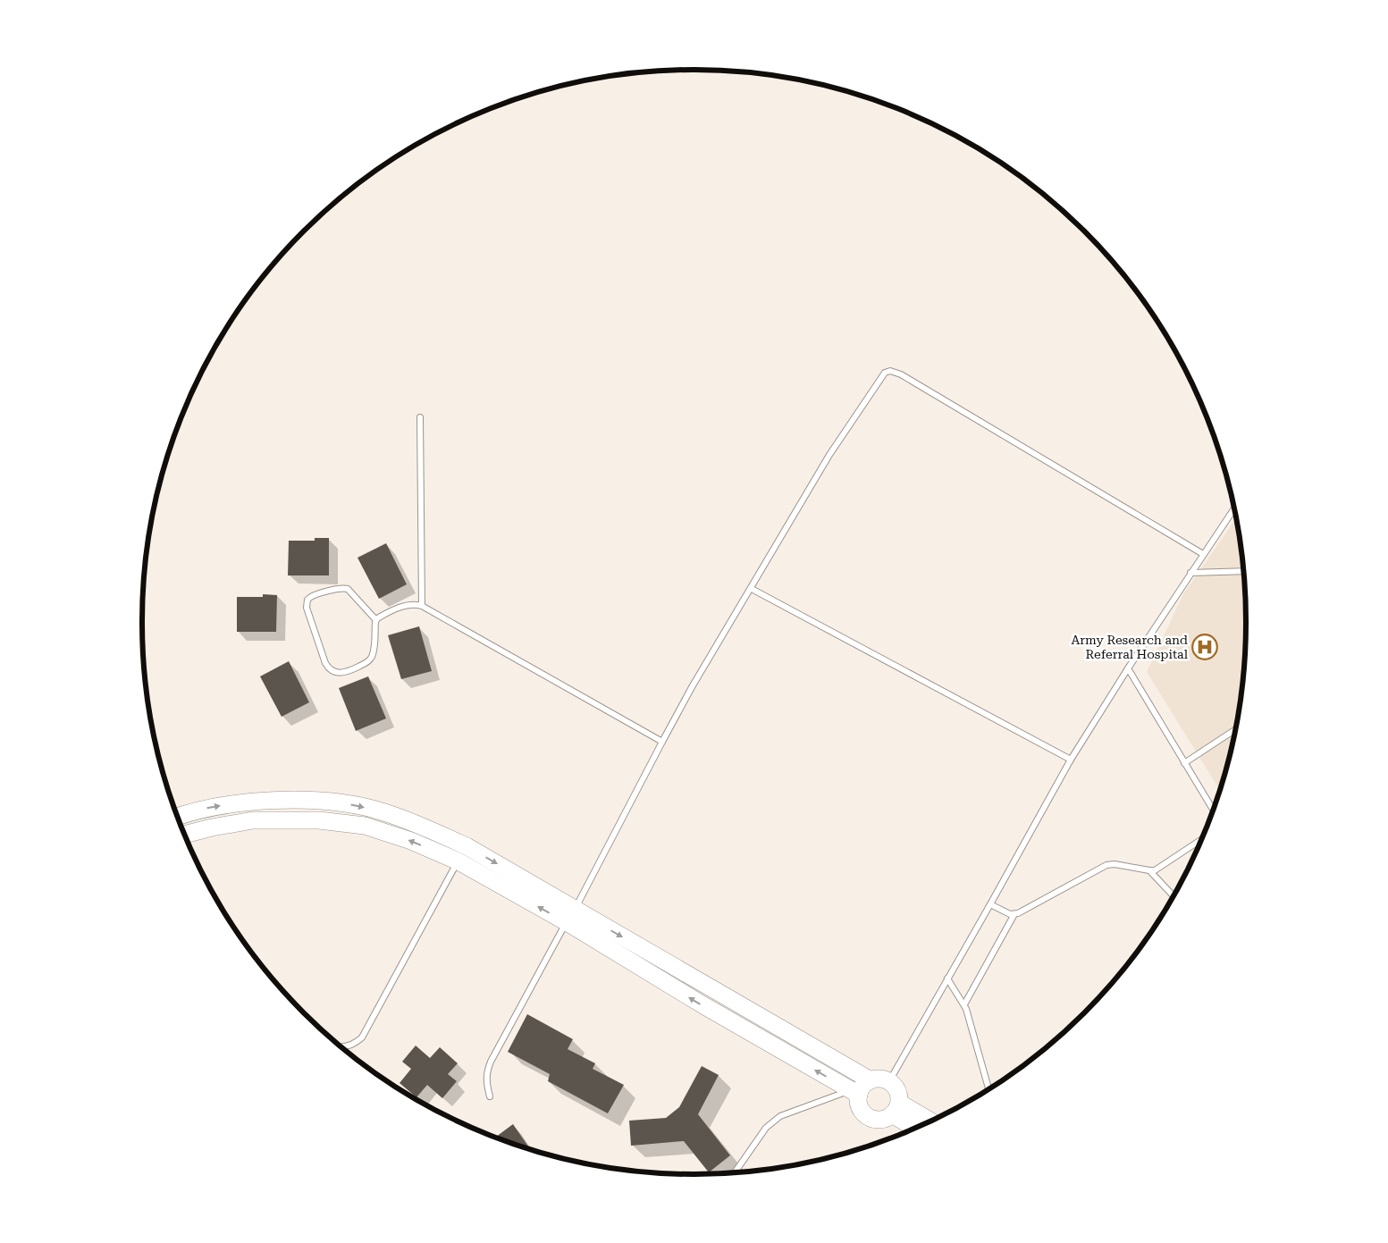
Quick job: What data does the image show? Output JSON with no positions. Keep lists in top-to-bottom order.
{
  "places": {
    "hospital": ["Army Research and Referral Hospital"]
  }
}
